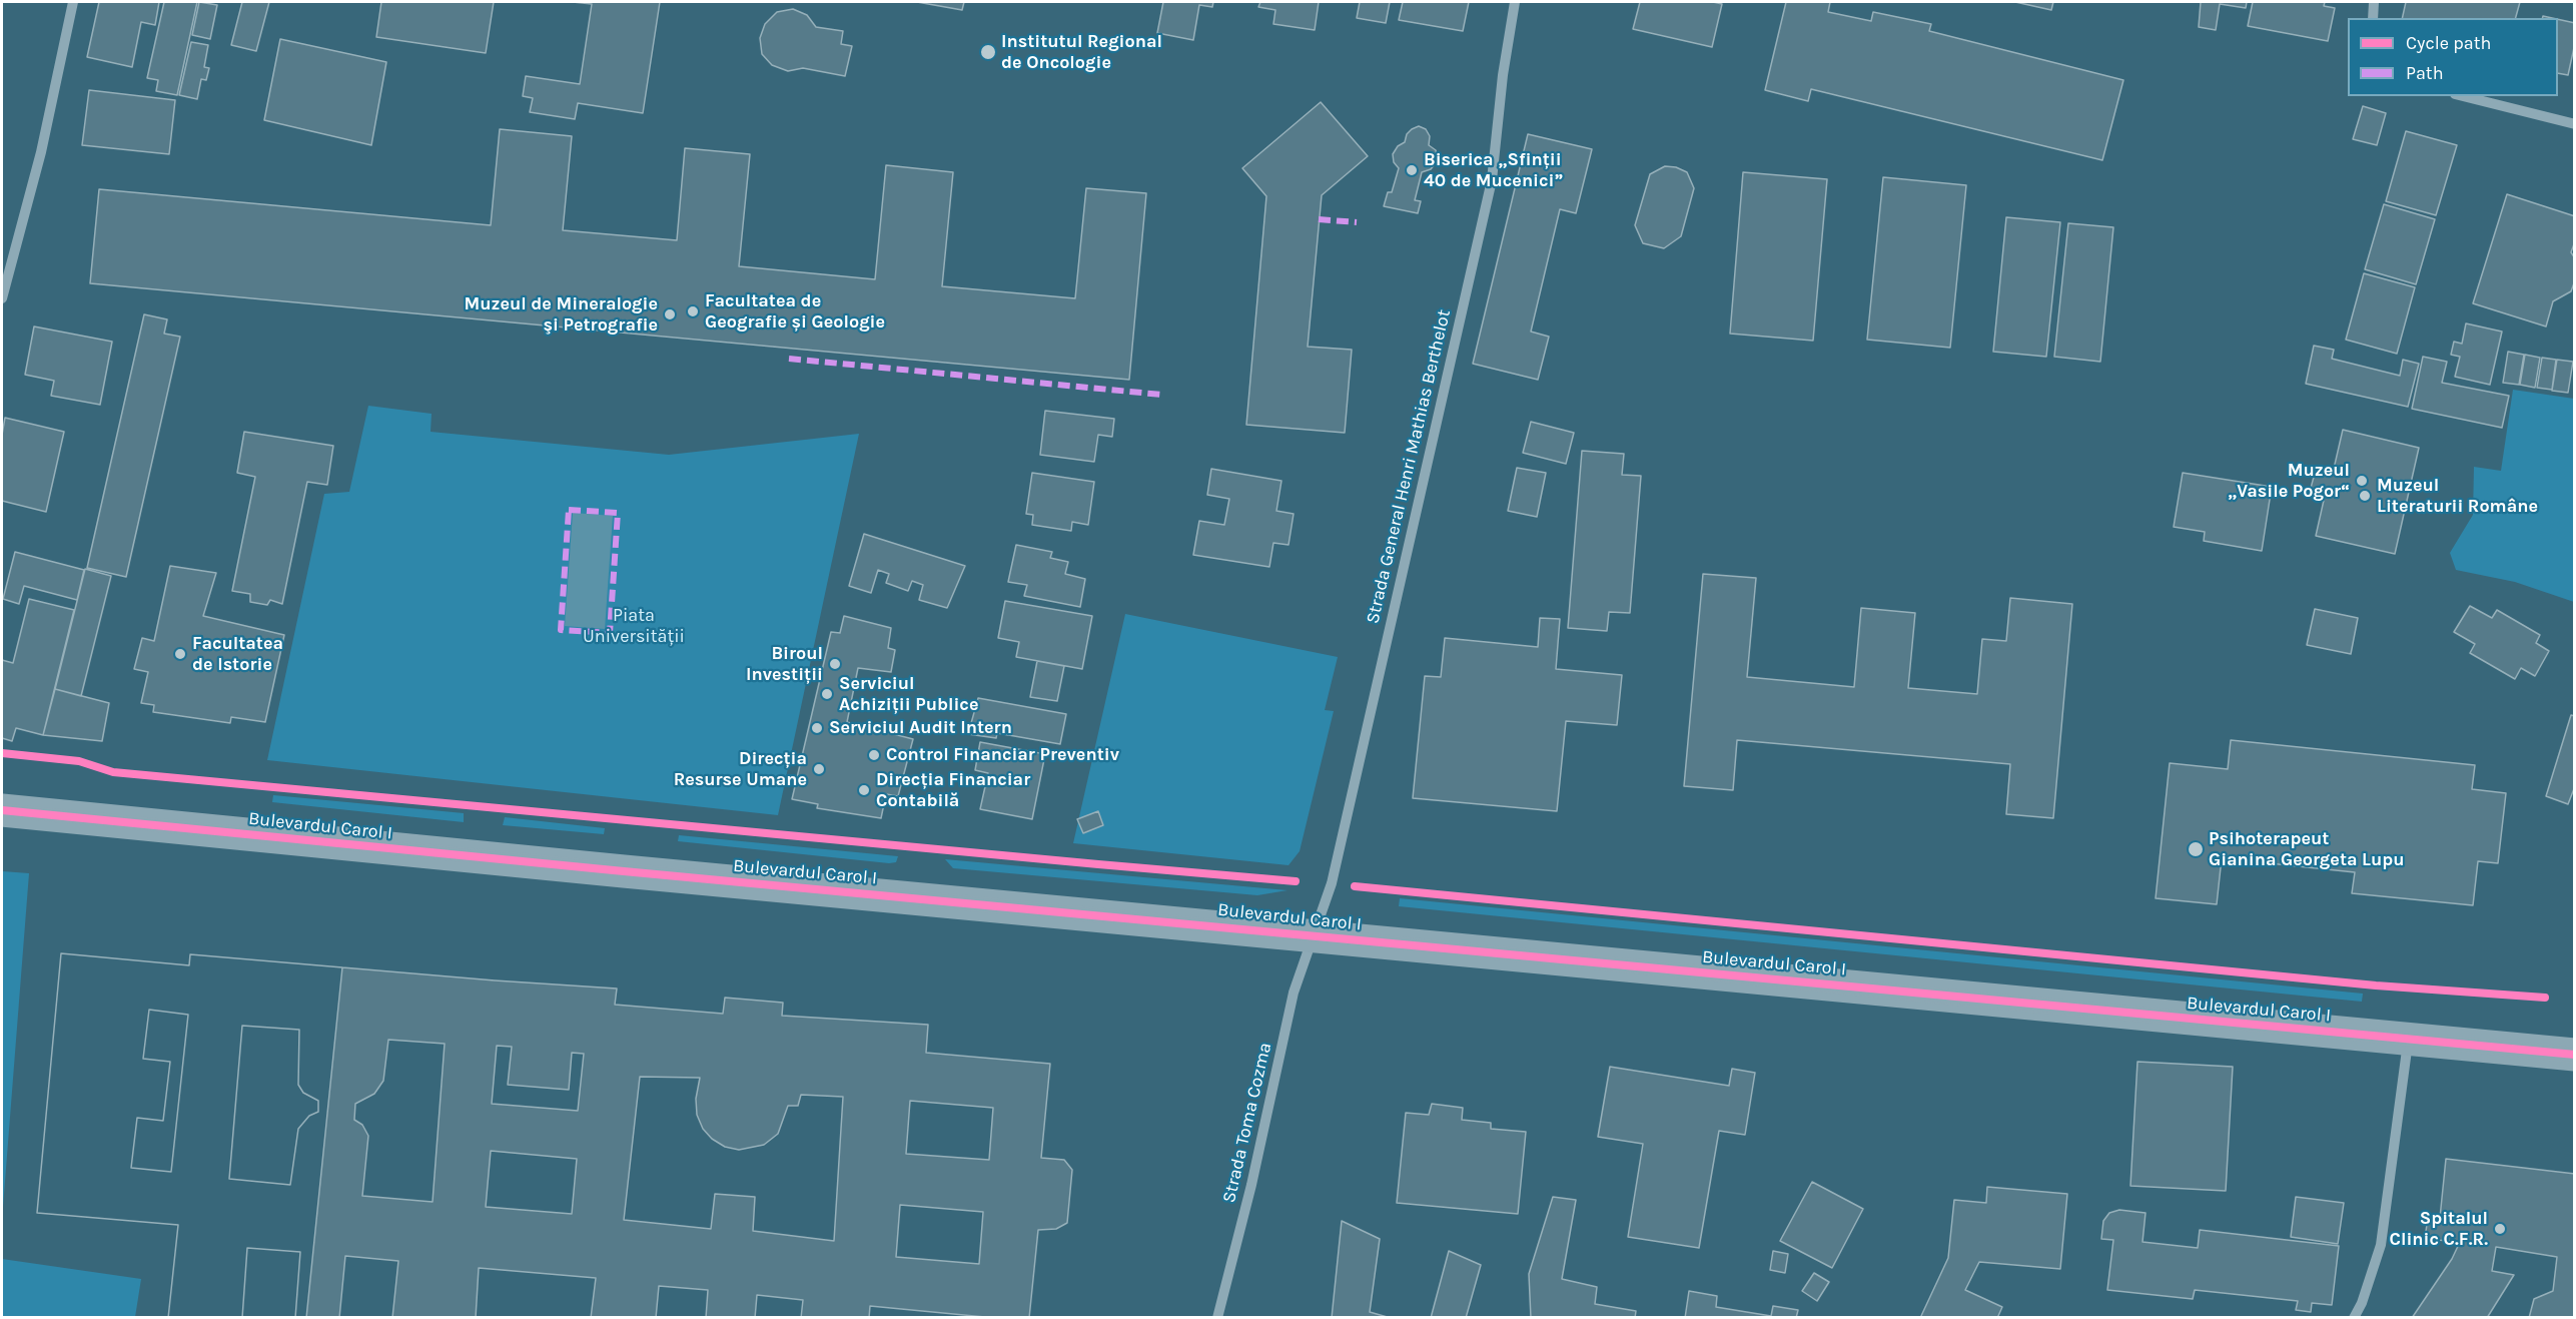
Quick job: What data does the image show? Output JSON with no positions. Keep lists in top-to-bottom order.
{
  "streets": {
    "main road": ["Bulevardul Carol I"],
    "street": ["Strada General Henri Mathias Berthelot", "Strada Toma Cozma"]
  },
  "crossings": [
    ["Strada General Henri Mathias Berthelot", "Bulevardul Carol I"],
    ["Strada General Henri Mathias Berthelot", "Strada Toma Cozma"],
    ["Bulevardul Carol I", "Strada Toma Cozma"]
  ],
  "parks": ["Piata Universității"],
  "places": [
    "Institutul Regional de Oncologie",
    "Biserica „Sfinții 40 de Mucenici”",
    "Facultatea de Geografie și Geologie",
    "Muzeul de Mineralogie şi Petrografie",
    "Muzeul „Vasile Pogor“",
    "Muzeul Literaturii Române",
    "Facultatea de Istorie",
    "Biroul Investiții",
    "Serviciul Achiziții Publice",
    "Serviciul Audit Intern",
    "Control Financiar Preventiv",
    "Direcția Resurse Umane",
    "Direcția Financiar Contabilă",
    "Psihoterapeut Gianina Georgeta Lupu",
    "Spitalul Clinic C.F.R."
  ],
  "legend": ["Cycle path", "Path"]
}
